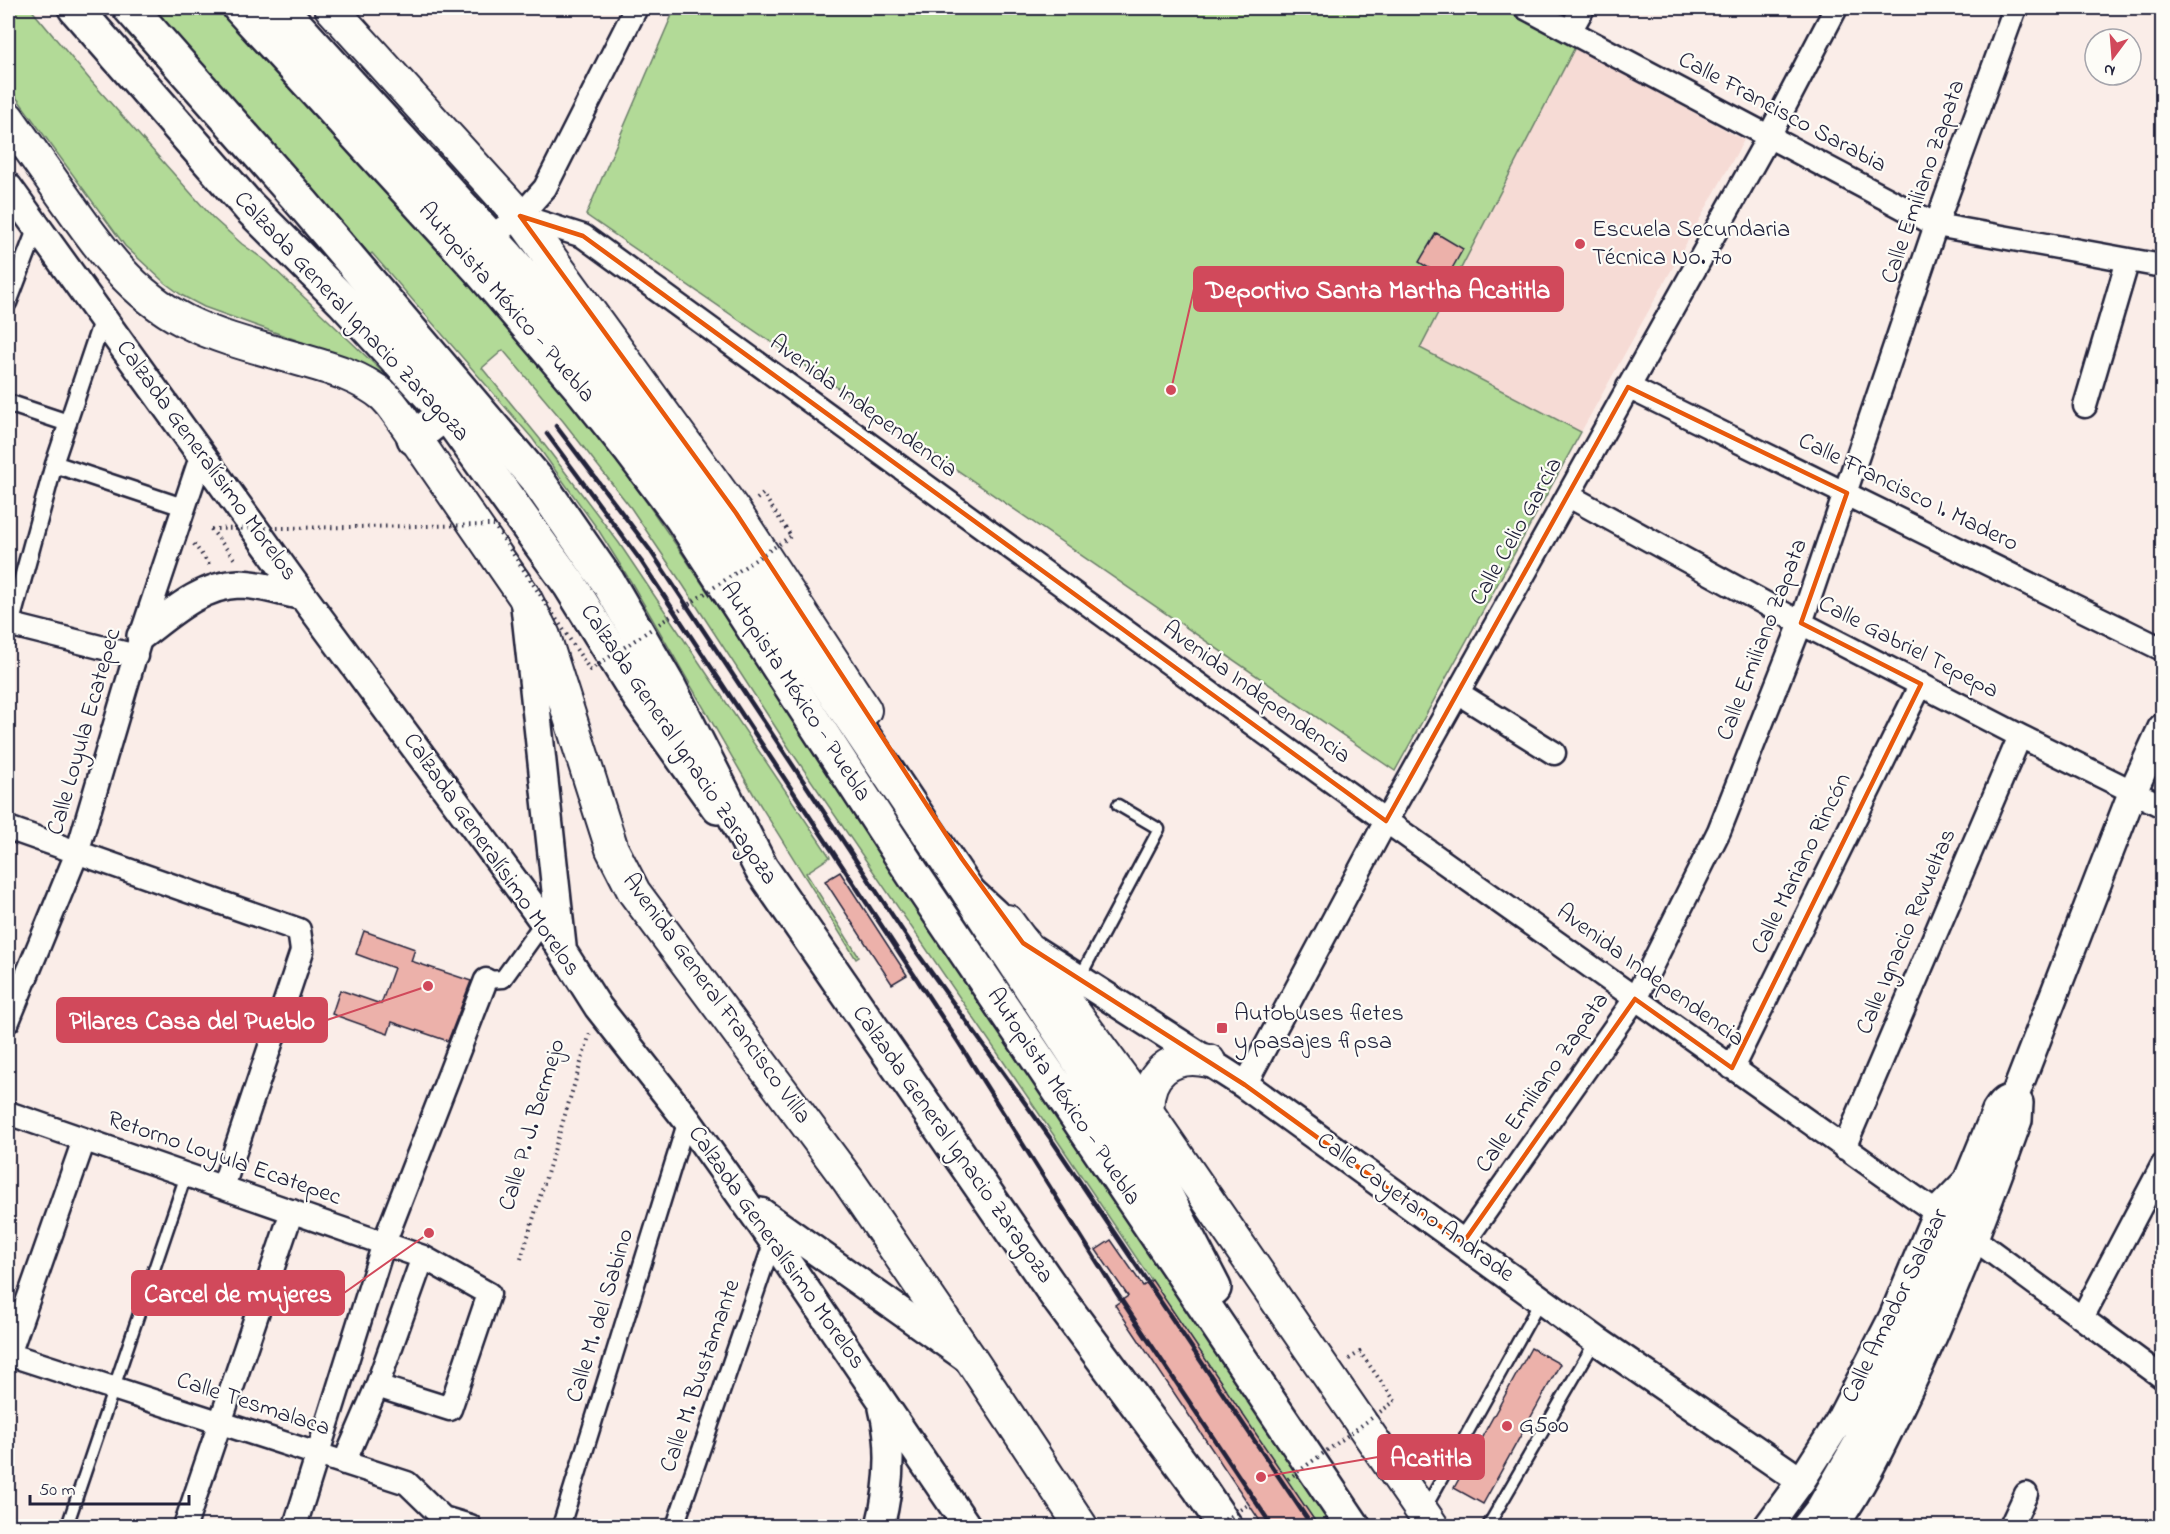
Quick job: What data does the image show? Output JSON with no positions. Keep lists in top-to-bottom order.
{
  "streets": {
    "highway": ["Autopista México - Puebla", "Calzada General Ignacio Zaragoza"],
    "main road": ["Avenida General Francisco Villa"],
    "street": [
      "Calle Francisco Sarabia",
      "Calle Emiliano Zapata",
      "Avenida Independencia",
      "Calzada Generalísimo Morelos",
      "Calle Francisco I. Madero",
      "Calle Celio García",
      "Calle Gabriel Tepepa",
      "Calle Loyula Ecatepec",
      "Calle Mariano Rincón",
      "Calle Ignacio Revueltas",
      "Retorno Loyula Ecatepec",
      "Calle Cayetano Andrade",
      "Calle Amador Salazar",
      "Calle M. del Sabino",
      "Calle M. Bustamante",
      "Calle Tesmalaca"
    ],
    "path": ["Calle P. J. Bermejo"]
  },
  "crossings": [
    ["Calle Francisco Sarabia", "Calle Emiliano Zapata"],
    ["Calle Francisco Sarabia", "Calle Celio García"],
    ["Calle Emiliano Zapata", "Avenida Independencia"],
    ["Calle Emiliano Zapata", "Calle Francisco I. Madero"],
    ["Calle Emiliano Zapata", "Calle Gabriel Tepepa"],
    ["Calle Emiliano Zapata", "Calle Cayetano Andrade"],
    ["Avenida Independencia", "Calle Celio García"],
    ["Avenida Independencia", "Calle Mariano Rincón"],
    ["Avenida Independencia", "Calle Ignacio Revueltas"],
    ["Avenida Independencia", "Calle Amador Salazar"],
    ["Calzada Generalísimo Morelos", "Calle Loyula Ecatepec"],
    ["Calzada Generalísimo Morelos", "Calle P. J. Bermejo"],
    ["Calzada Generalísimo Morelos", "Calle M. del Sabino"],
    ["Calzada Generalísimo Morelos", "Calle M. Bustamante"],
    ["Calle Francisco I. Madero", "Calle Celio García"],
    ["Calle Celio García", "Calle Gabriel Tepepa"],
    ["Calle Celio García", "Calle Cayetano Andrade"],
    ["Calle Gabriel Tepepa", "Calle Mariano Rincón"],
    ["Calle Gabriel Tepepa", "Calle Ignacio Revueltas"],
    ["Calle Gabriel Tepepa", "Calle Amador Salazar"],
    ["Calle Cayetano Andrade", "Calle Amador Salazar"]
  ],
  "places": {
    "other": [
      "Escuela Secundaria Técnica No. 70",
      "Deportivo Santa Martha Acatitla",
      "Pilares Casa del Pueblo",
      "Carcel de mujeres",
      "G500",
      "Acatitla"
    ],
    "transit": ["Autobuses fletes y pasajes fipsa"]
  },
  "scale_bar": "50 m",
  "north": "bottom"
}
